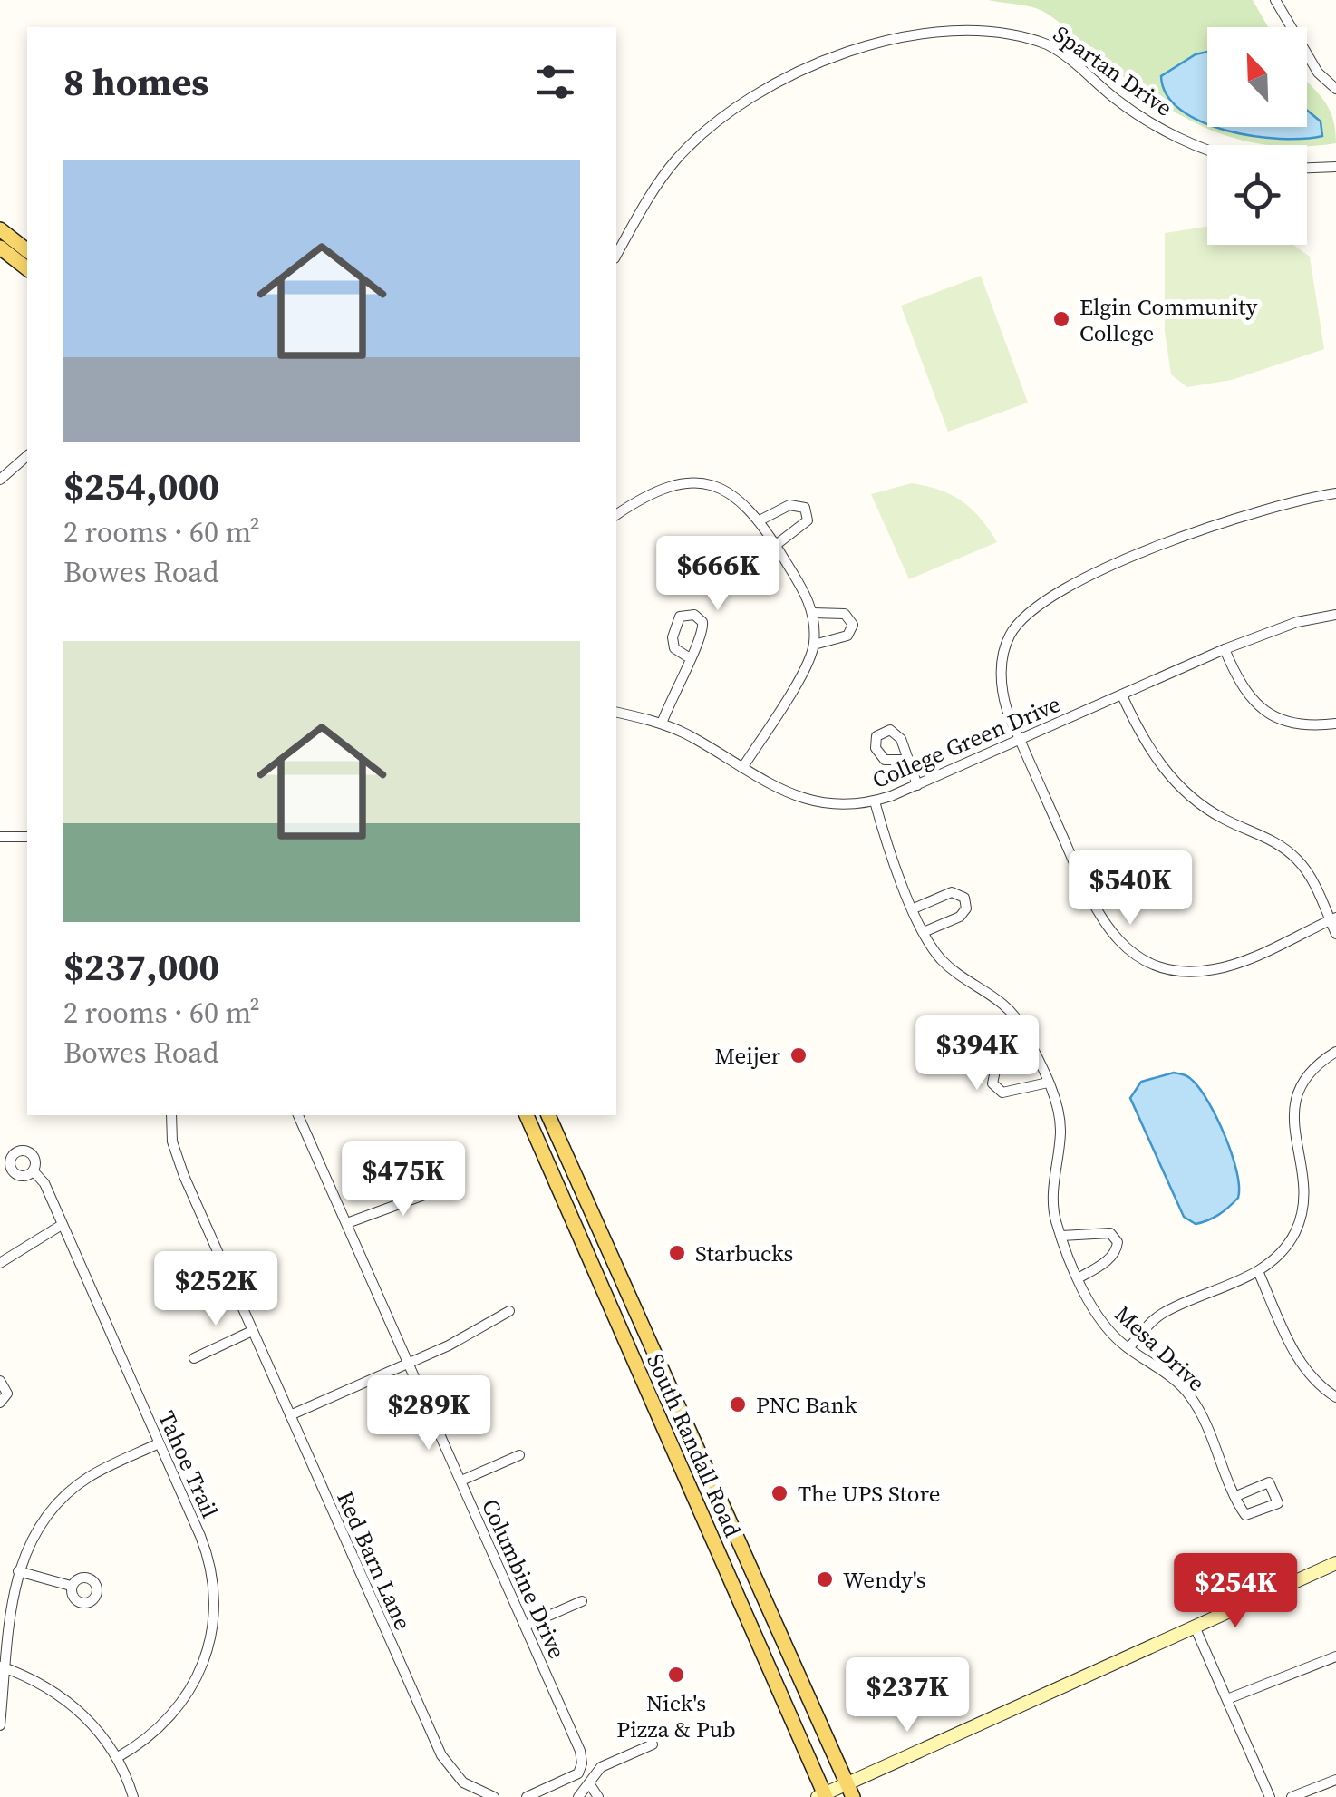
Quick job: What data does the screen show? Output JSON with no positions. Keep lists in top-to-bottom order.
{
  "streets": {
    "main road": ["South Randall Road"],
    "street": [
      "Spartan Drive",
      "College Green Drive",
      "Mesa Drive",
      "Tahoe Trail",
      "Red Barn Lane",
      "Columbine Drive"
    ]
  },
  "crossings": [
    ["College Green Drive", "Mesa Drive"]
  ],
  "places": [
    "Elgin Community College",
    "Meijer",
    "Starbucks",
    "PNC Bank",
    "The UPS Store",
    "Wendy's",
    "Nick's Pizza & Pub"
  ],
  "north": "top left",
  "page": {
    "heading": "8 homes",
    "list": [
      {
        "name": "$254,000",
        "note": "2 rooms · 60 m² · Bowes Road"
      },
      {
        "name": "$237,000",
        "note": "2 rooms · 60 m² · Bowes Road"
      }
    ],
    "price": [
      "$666K",
      "$540K",
      "$394K",
      "$475K",
      "$252K",
      "$289K",
      "$254K",
      "$237K"
    ]
  }
}
